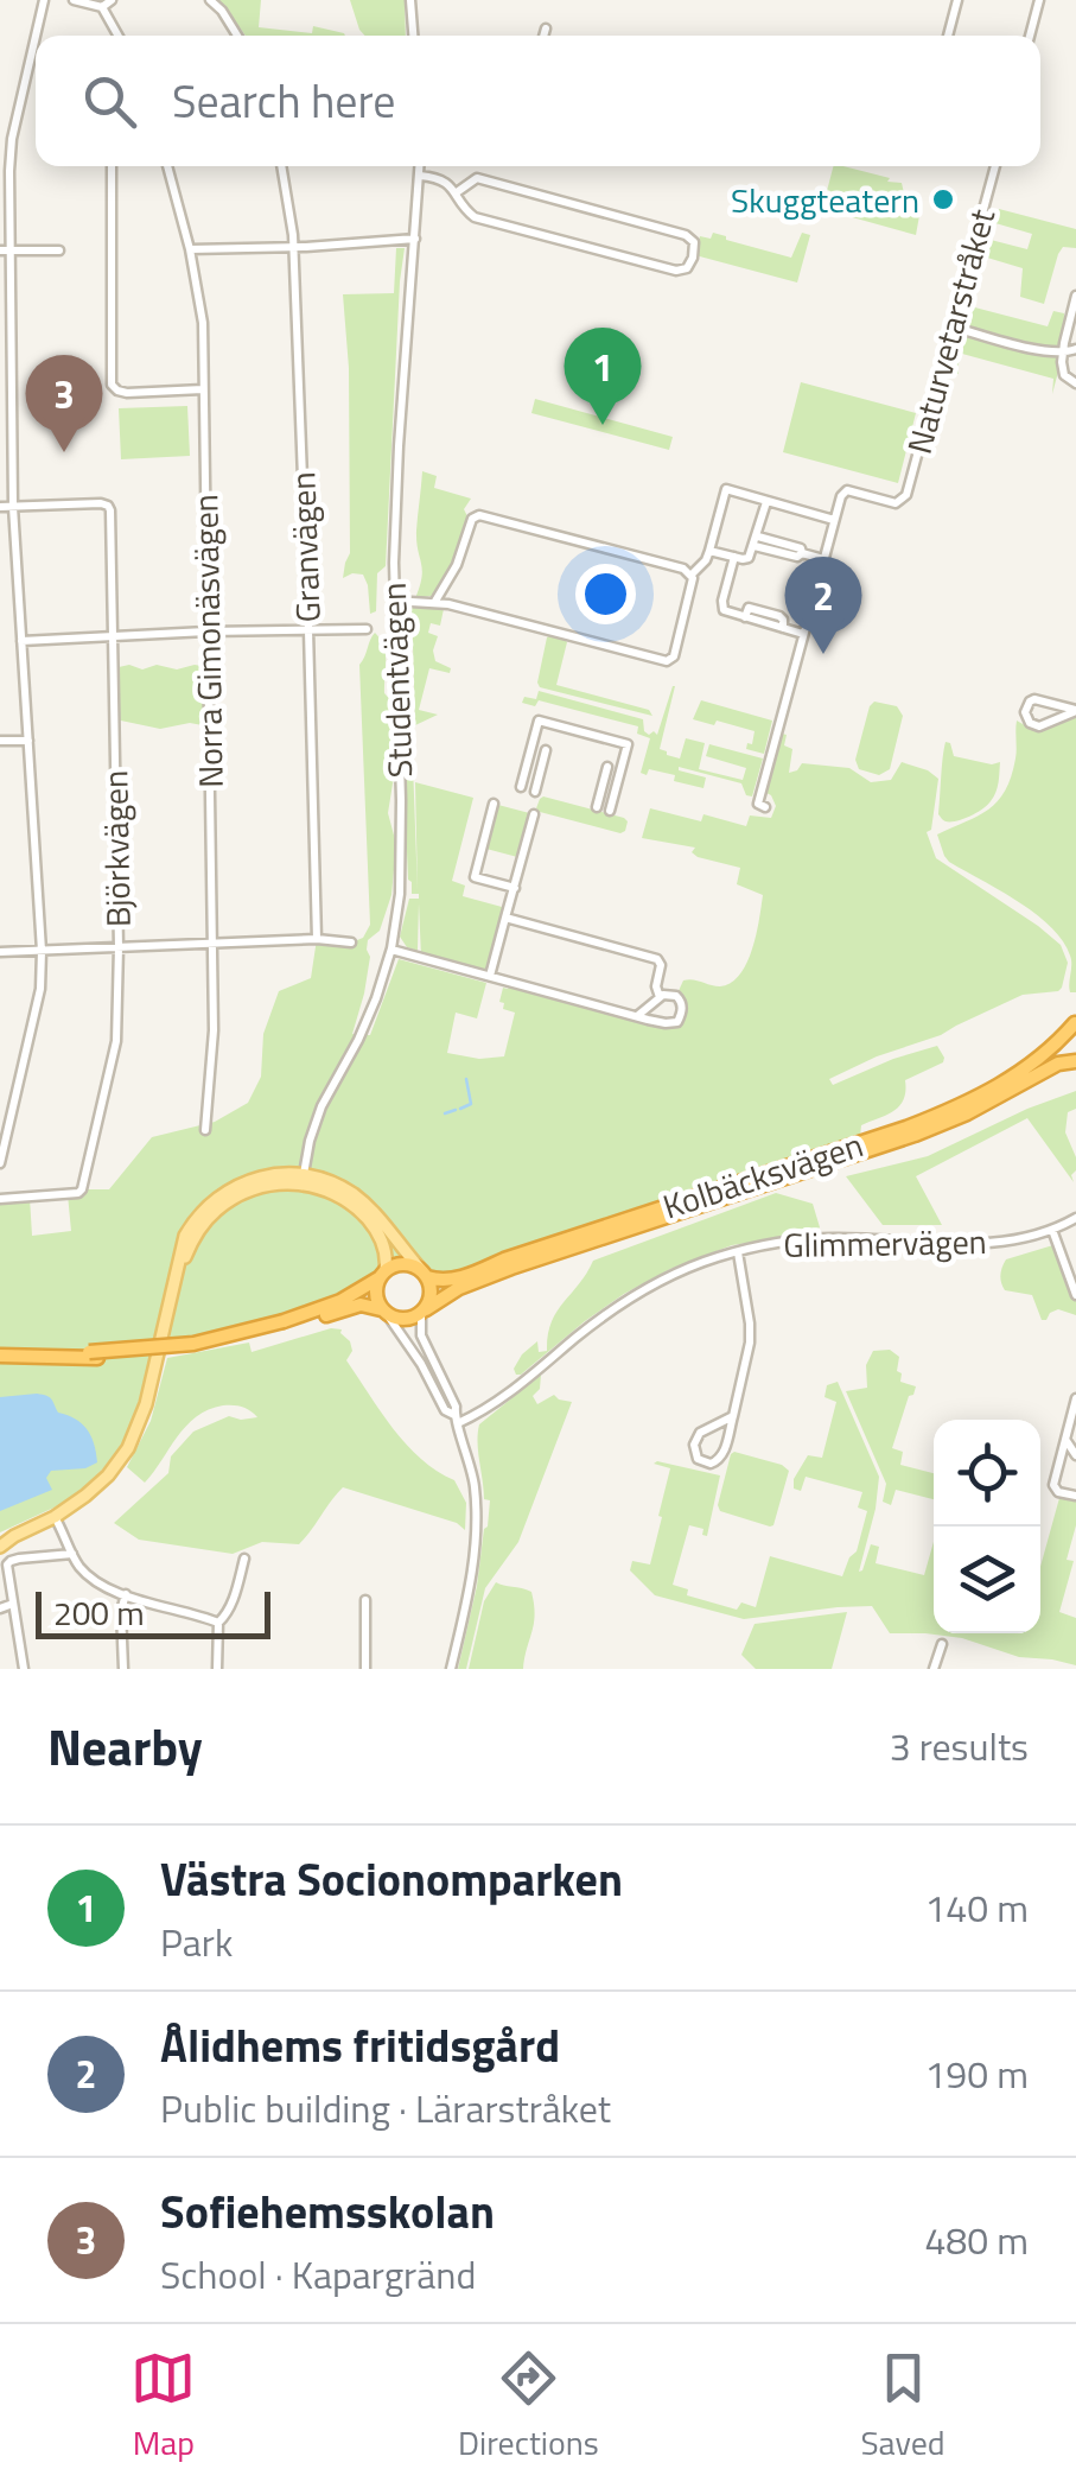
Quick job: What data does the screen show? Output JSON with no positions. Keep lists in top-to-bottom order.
{
  "streets": {
    "highway": ["Kolbäcksvägen"],
    "street": [
      "Naturvetarstråket",
      "Granvägen",
      "Norra Gimonäsvägen",
      "Studentvägen",
      "Björkvägen",
      "Glimmervägen"
    ]
  },
  "places": ["Skuggteatern"],
  "scale_bar": "200 m",
  "page": {
    "search": "Search here",
    "pins": ["1", "3", "2"],
    "scale": "200 m",
    "heading": ["Nearby", "3 results"],
    "list": [
      {
        "mark": "1",
        "name": "Västra Socionomparken",
        "note": "Park",
        "value": "140 m"
      },
      {
        "mark": "2",
        "name": "Ålidhems fritidsgård",
        "note": "Public building · Lärarstråket",
        "value": "190 m"
      },
      {
        "mark": "3",
        "name": "Sofiehemsskolan",
        "note": "School · Kapargränd",
        "value": "480 m"
      }
    ],
    "nav": ["Map", "Directions", "Saved"]
  }
}
